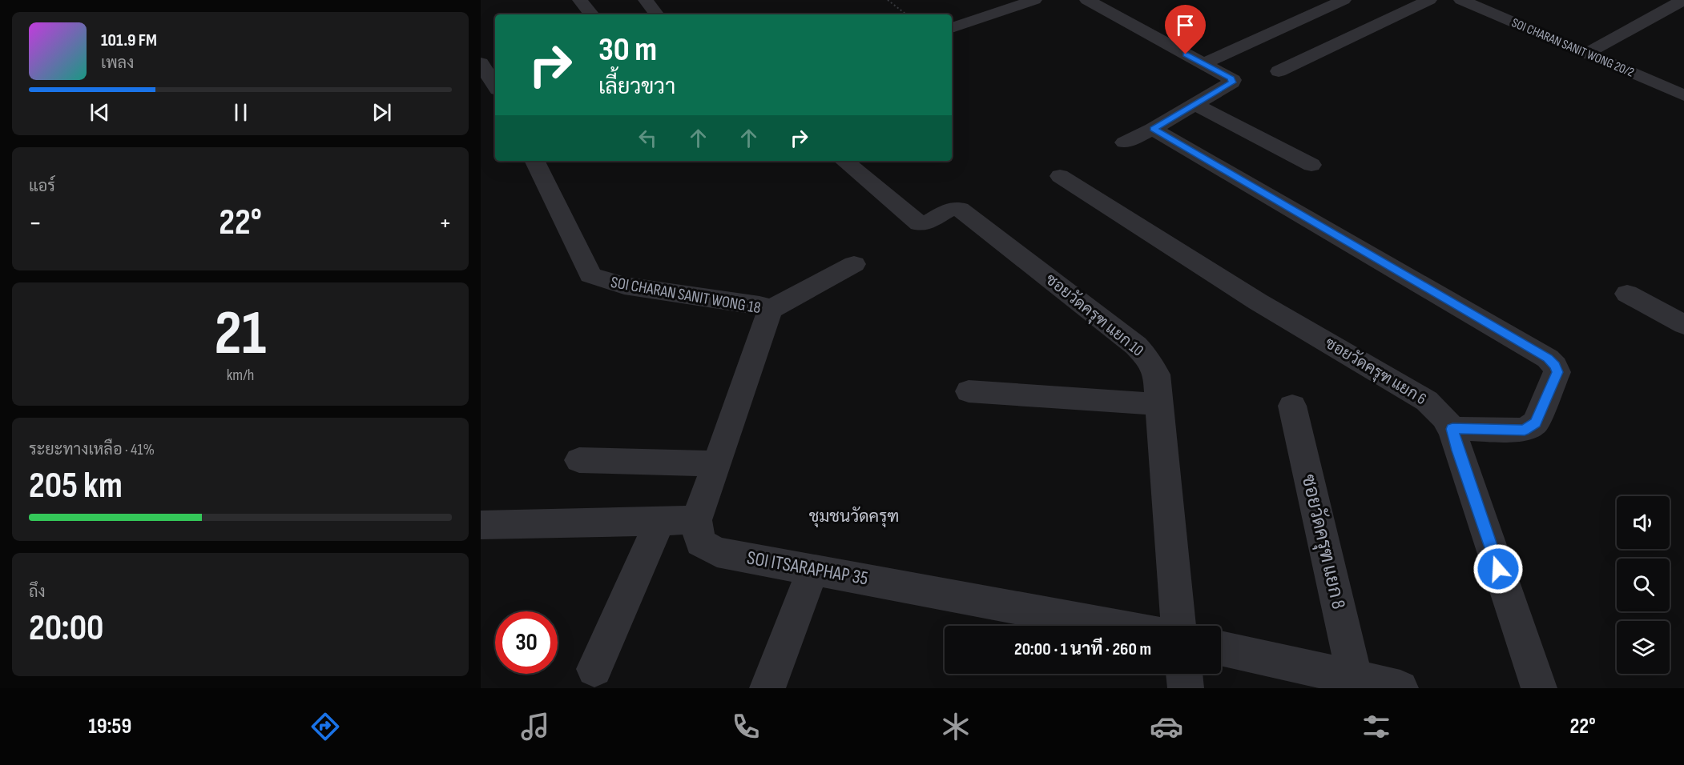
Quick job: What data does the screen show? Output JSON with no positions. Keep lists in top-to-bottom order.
{
  "streets": {
    "street": [
      "SOI CHARAN SANIT WONG 20/2",
      "SOI CHARAN SANIT WONG 18",
      "ซอยวัดครุฑ แยก 10",
      "ซอยวัดครุฑ แยก 6",
      "ซอยวัดครุฑ แยก 8",
      "SOI ITSARAPHAP 35"
    ]
  },
  "districts": ["ชุมชนวัดครุฑ"],
  "page": {
    "turn": ["30 m", "เลี้ยวขวา"],
    "song": ["101.9 FM", "เพลง"],
    "tile": [
      "แอร์",
      ["21", "km/h"],
      ["ระยะทางเหลือ · 41%", "205 km"],
      ["ถึง", "20:00"]
    ],
    "heat": ["−", "22°", "+"],
    "limit": "30",
    "trip": "20:00 · 1 นาที · 260 m",
    "tabs": ["19:59", "22°"]
  }
}
